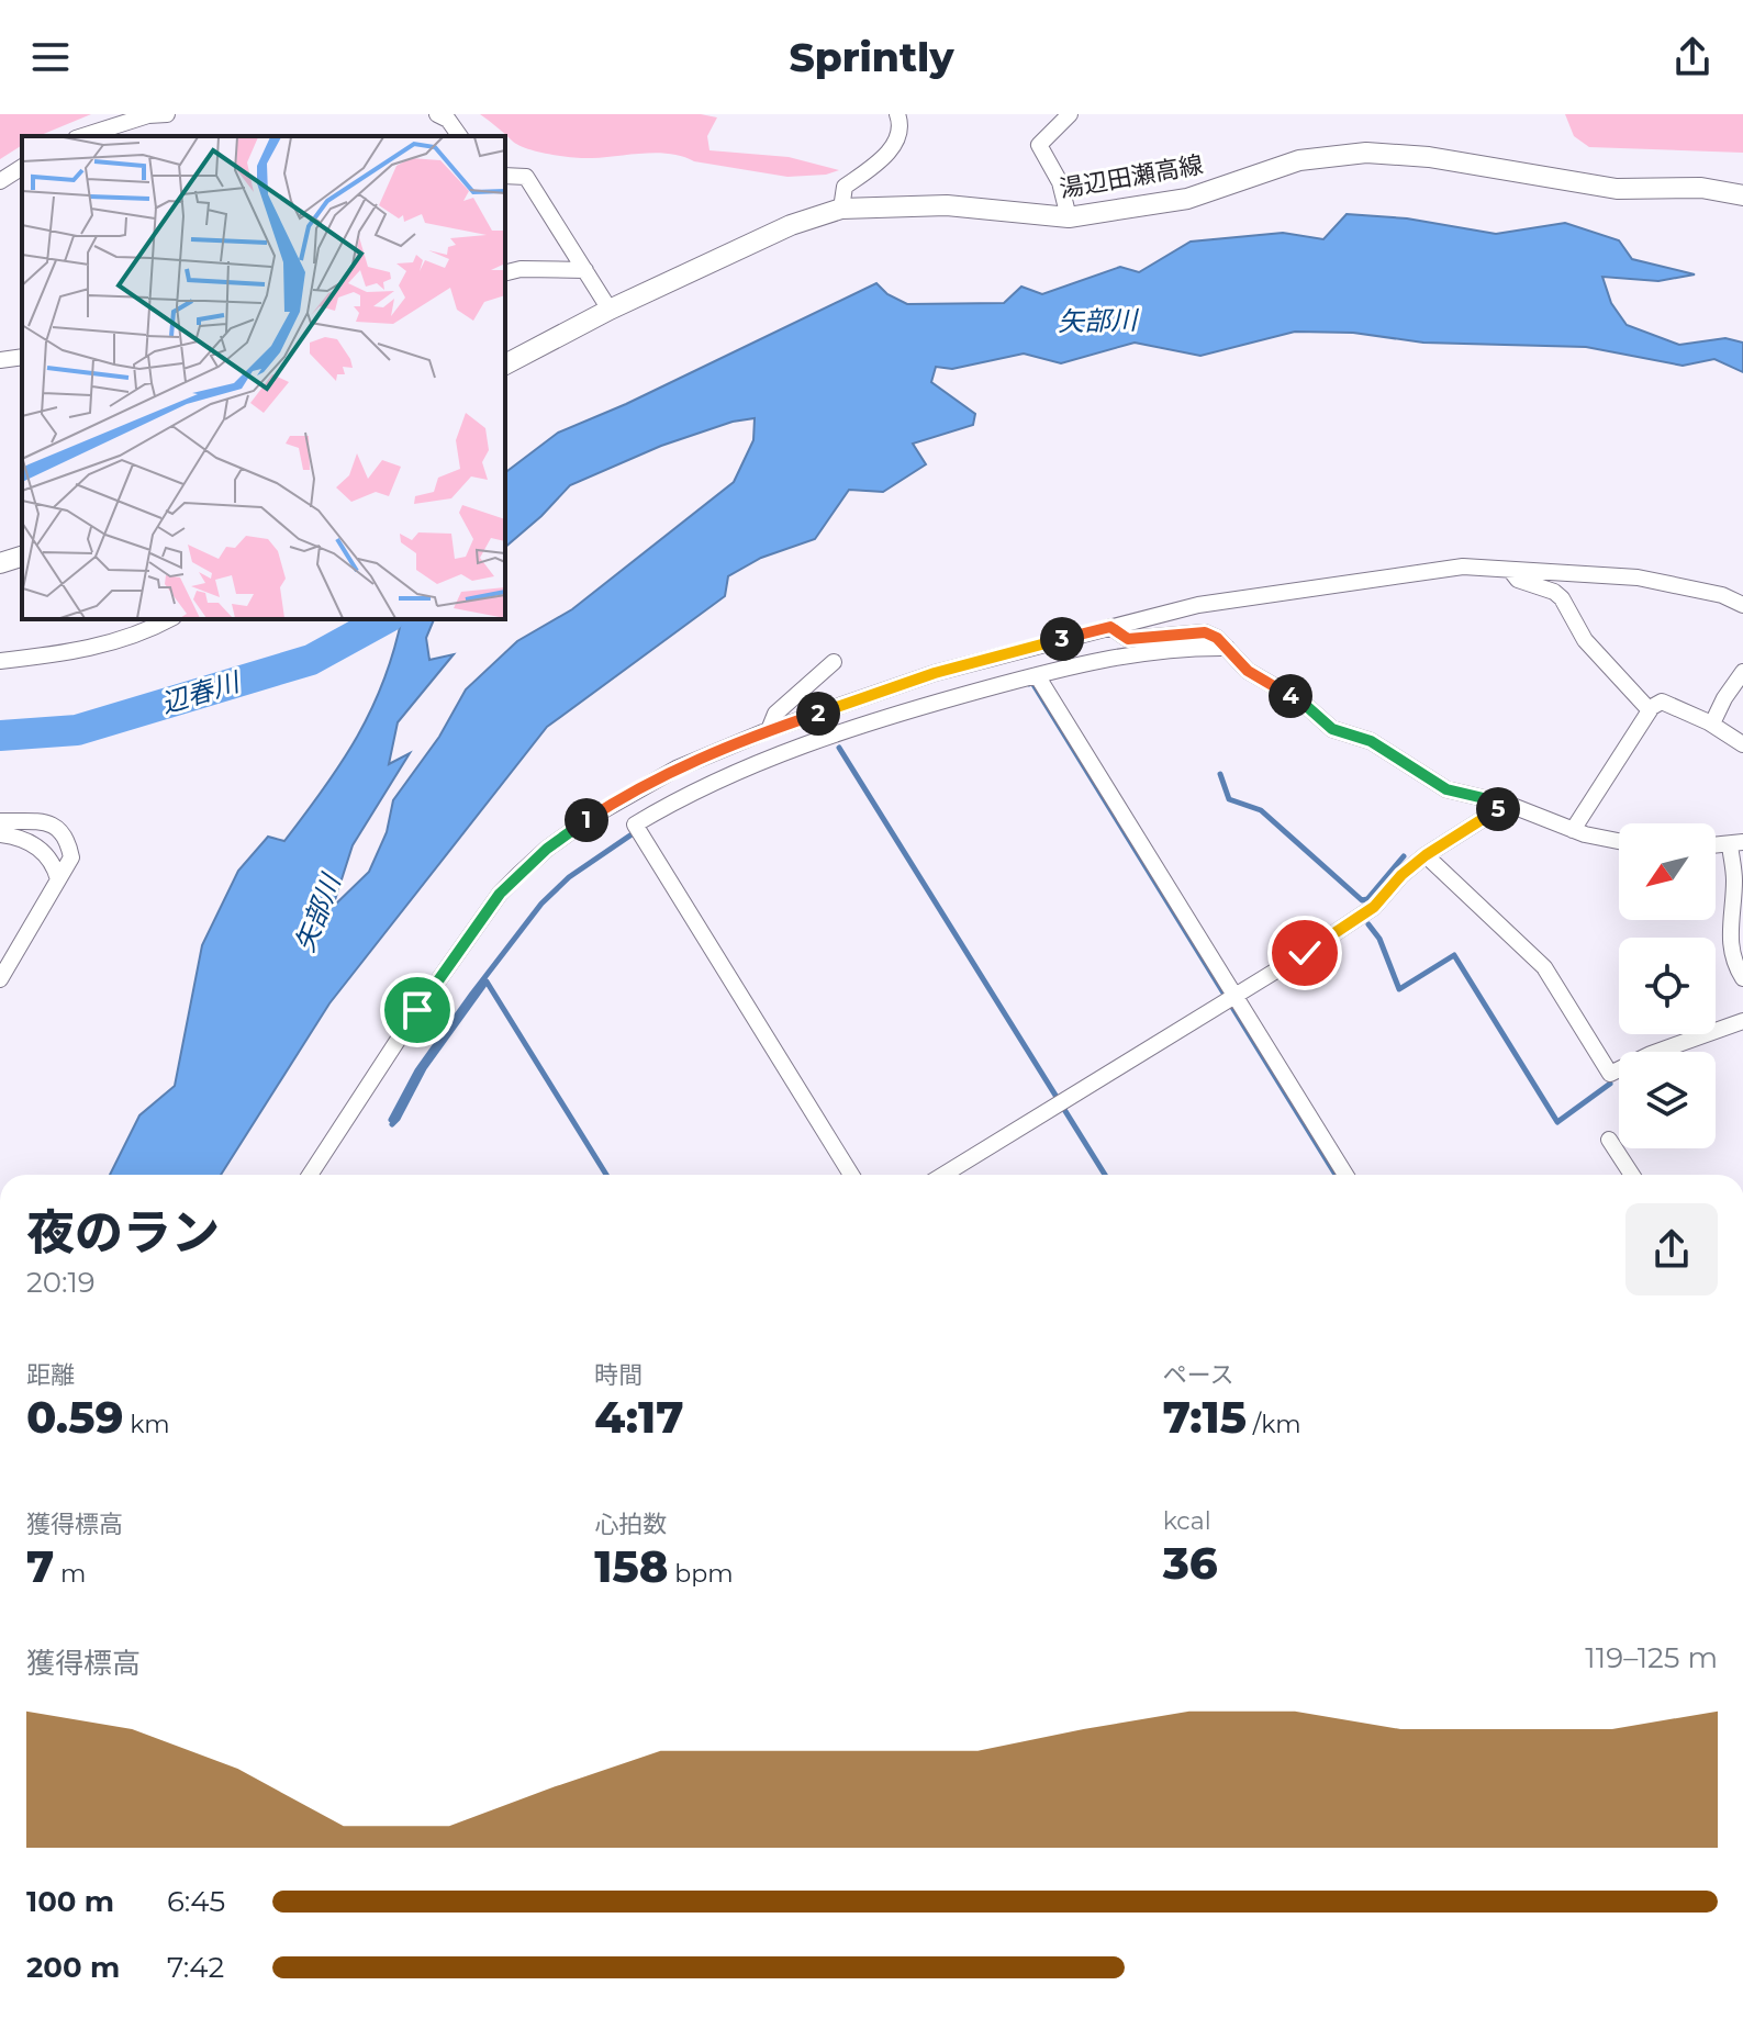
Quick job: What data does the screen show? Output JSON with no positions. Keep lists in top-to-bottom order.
{
  "streets": {
    "main road": ["湯辺田瀬高線"]
  },
  "water": ["矢部川", "辺春川"],
  "north": "bottom left",
  "page": {
    "header": "Sprintly",
    "pins": [
      "3",
      "4",
      "2",
      "5",
      "1"
    ],
    "heading": ["夜のラン", "20:19"],
    "stats": [
      ["距離", "0.59 km"],
      ["時間", "4:17"],
      ["ペース", "7:15 /km"],
      ["獲得標高", "7 m"],
      ["心拍数", "158 bpm"],
      ["kcal", "36"]
    ],
    "chart": ["獲得標高", "119–125 m"],
    "list": [
      {
        "name": "100 m",
        "note": "6:45"
      },
      {
        "name": "200 m",
        "note": "7:42"
      }
    ]
  }
}
